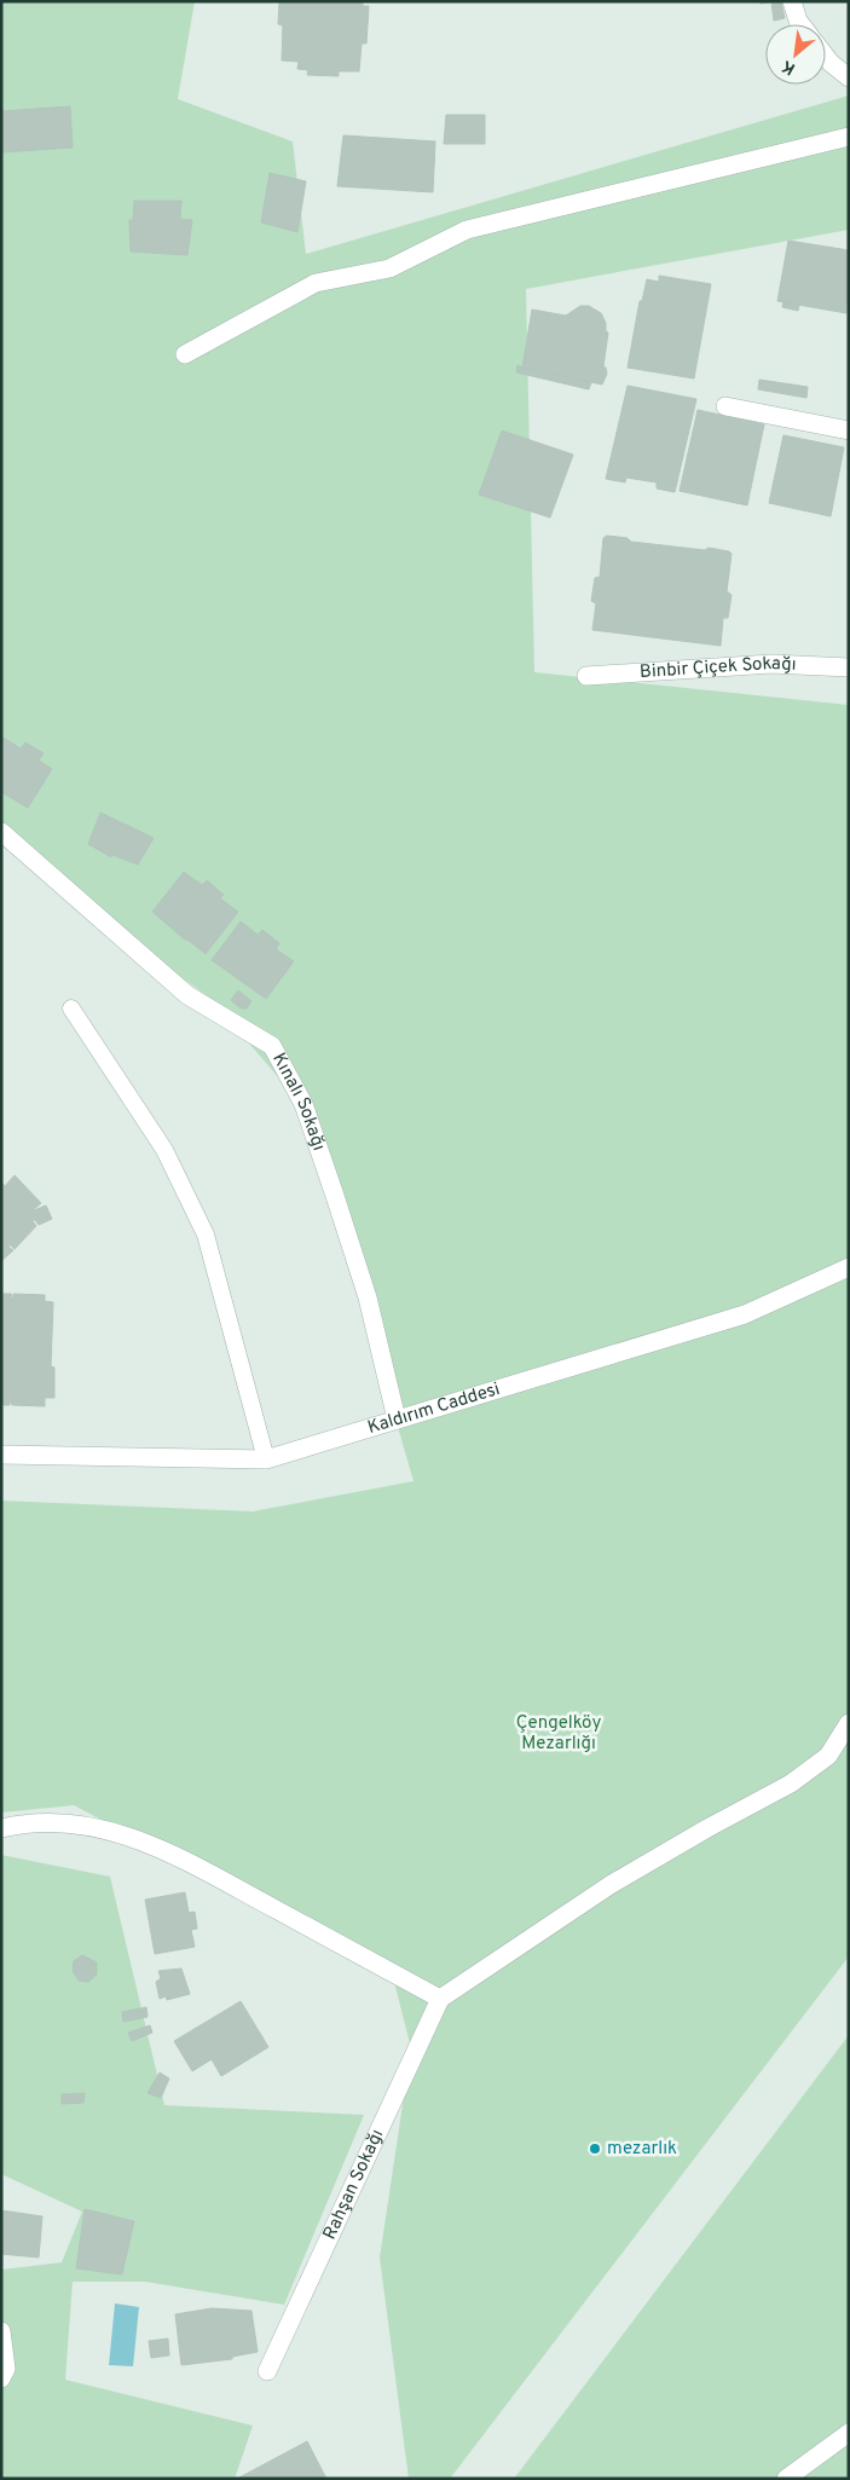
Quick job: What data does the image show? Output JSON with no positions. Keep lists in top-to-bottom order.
{
  "streets": {
    "street": [
      "Binbir Çiçek Sokağı",
      "Kınalı Sokağı",
      "Kaldırım Caddesi",
      "Rahşan Sokağı"
    ]
  },
  "crossings": [
    ["Kınalı Sokağı", "Kaldırım Caddesi"]
  ],
  "parks": ["Çengelköy Mezarlığı"],
  "places": ["mezarlık"],
  "north": "bottom left"
}
